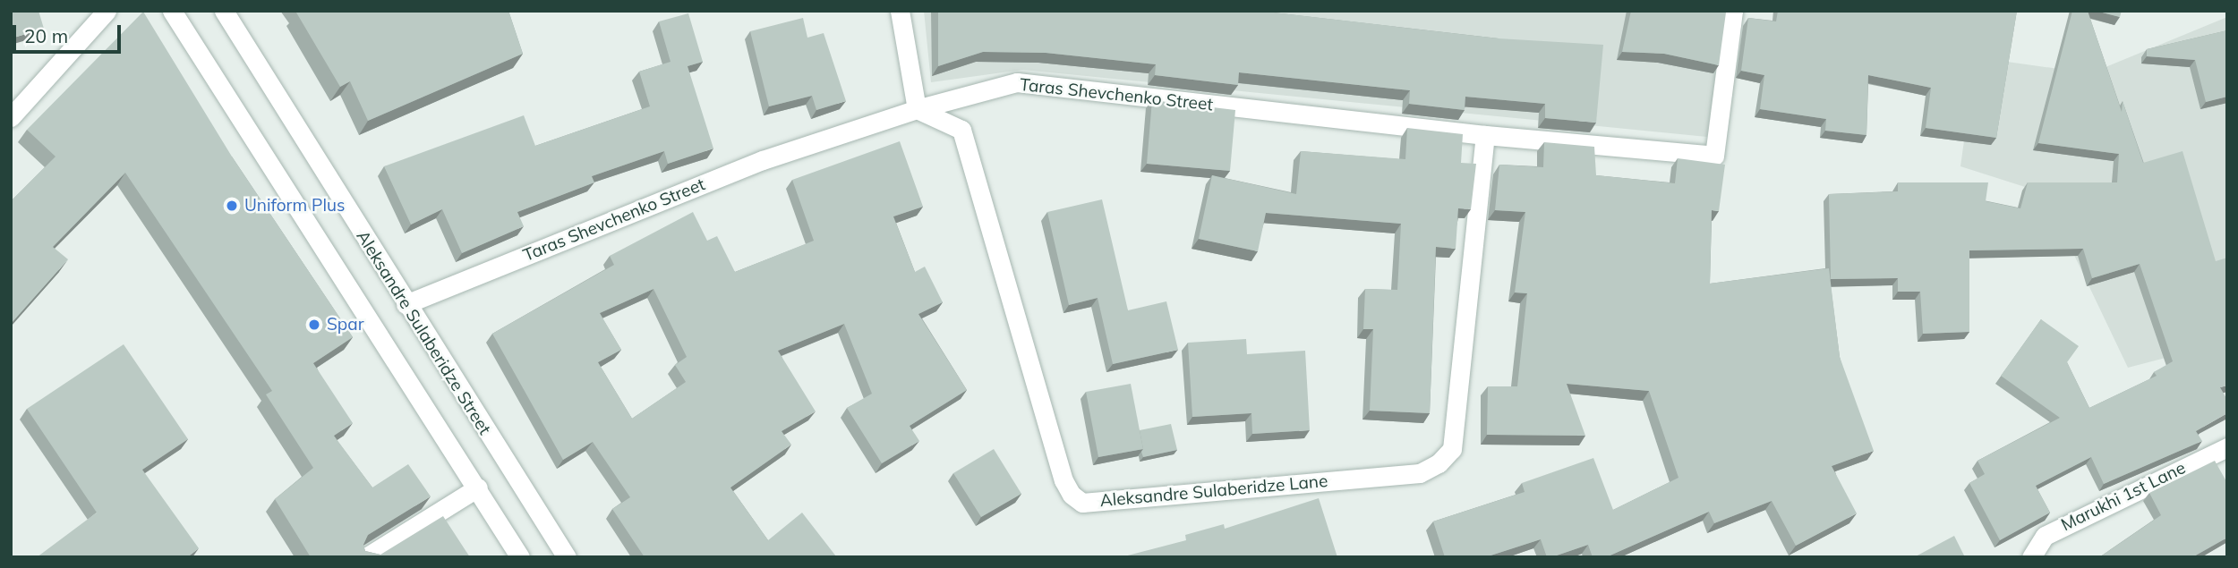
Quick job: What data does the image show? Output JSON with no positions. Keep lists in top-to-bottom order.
{
  "streets": {
    "street": [
      "Taras Shevchenko Street",
      "Aleksandre Sulaberidze Street",
      "Aleksandre Sulaberidze Lane",
      "Marukhi 1st Lane"
    ]
  },
  "crossings": [
    ["Taras Shevchenko Street", "Aleksandre Sulaberidze Street"],
    ["Taras Shevchenko Street", "Aleksandre Sulaberidze Lane"]
  ],
  "places": ["Uniform Plus", "Spar"],
  "scale_bar": "20 m"
}
